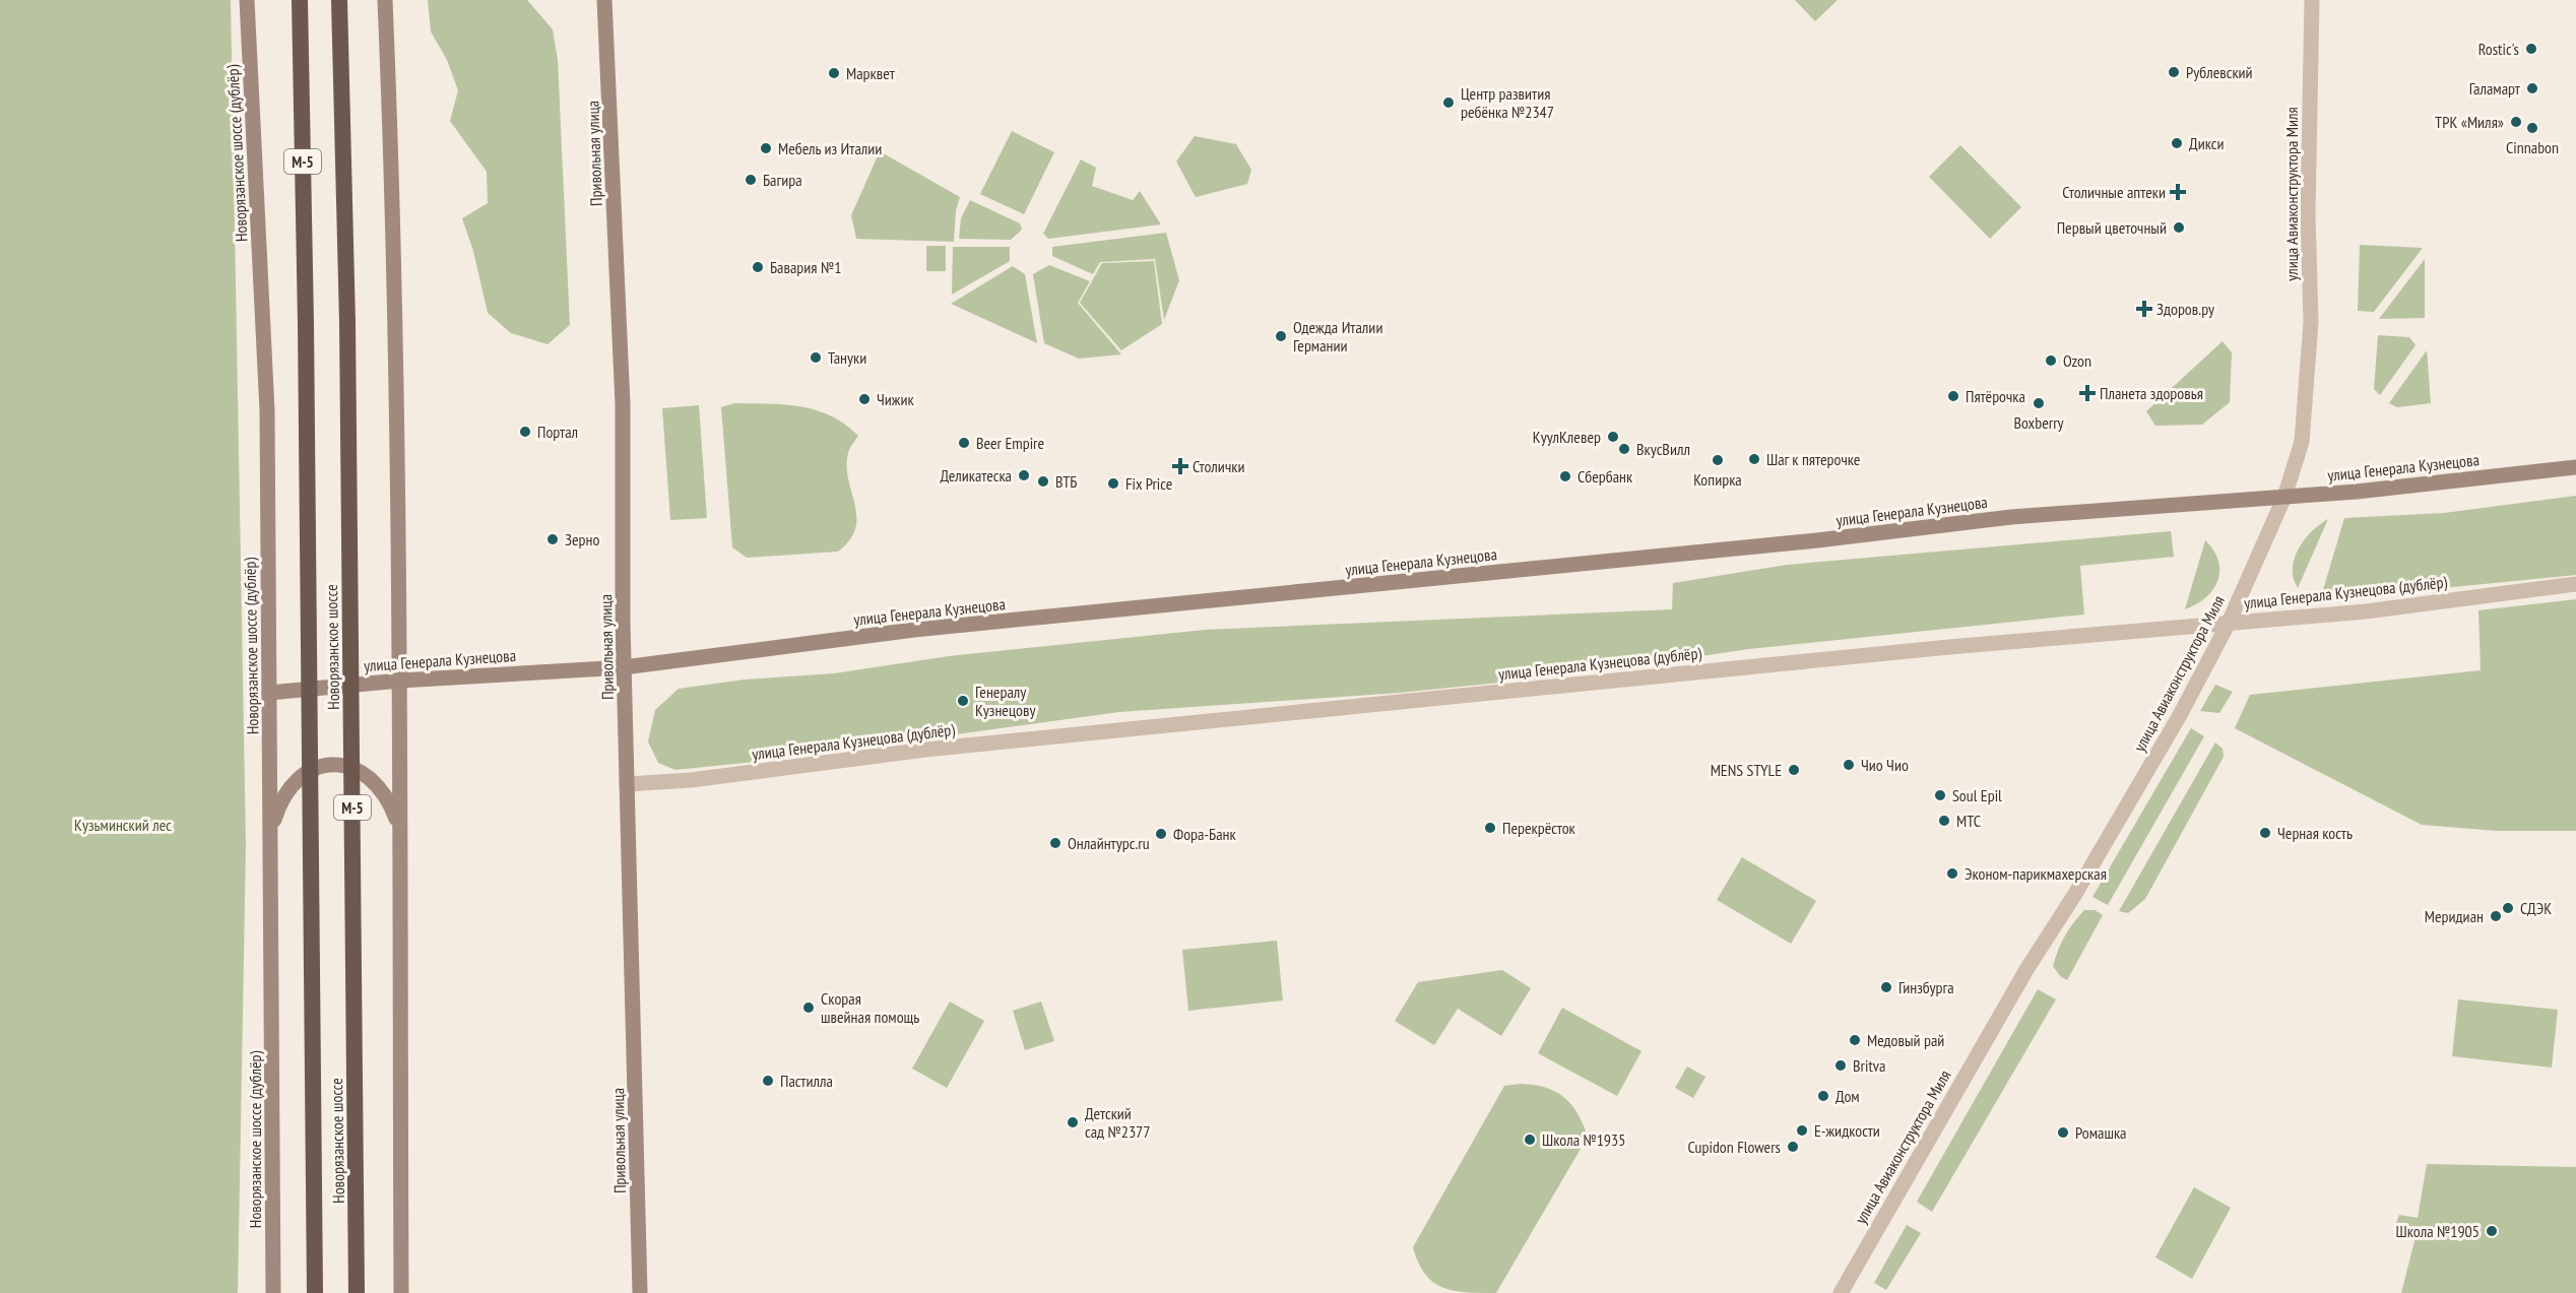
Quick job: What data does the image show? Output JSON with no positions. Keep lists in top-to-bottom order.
{
  "streets": {
    "highway": ["М-5", "Новорязанское шоссе"],
    "main road": ["Новорязанское шоссе (дублёр)", "Привольная улица", "улица Генерала Кузнецова"],
    "street": ["улица Авиаконструктора Миля", "улица Генерала Кузнецова (дублёр)"]
  },
  "crossings": [
    ["Новорязанское шоссе (дублёр)", "улица Генерала Кузнецова"],
    ["Привольная улица", "улица Генерала Кузнецова"],
    ["Привольная улица", "улица Генерала Кузнецова (дублёр)"],
    ["улица Авиаконструктора Миля", "улица Генерала Кузнецова"],
    ["улица Авиаконструктора Миля", "улица Генерала Кузнецова (дублёр)"]
  ],
  "parks": ["Кузьминский лес"],
  "places": {
    "other": [
      "Rostic's",
      "Рублевский",
      "Марквет",
      "Галамарт",
      "Центр развития ребёнка №2347",
      "ТРК «Миля»",
      "Cinnabon",
      "Дикси",
      "Мебель из Италии",
      "Багира",
      "Первый цветочный",
      "Бавария №1",
      "Одежда Италии Германии",
      "Тануки",
      "Ozon",
      "Пятёрочка",
      "Чижик",
      "Boxberry",
      "Портал",
      "КуулКлевер",
      "Beer Empire",
      "ВкусВилл",
      "Шаг к пятерочке",
      "Копирка",
      "Деликатеска",
      "Сбербанк",
      "ВТБ",
      "Fix Price",
      "Зерно",
      "Генералу Кузнецову",
      "Чио Чио",
      "MENS STYLE",
      "Soul Epil",
      "МТС",
      "Перекрёсток",
      "Черная кость",
      "Фора-Банк",
      "Онлайнтурс.ru",
      "Эконом-парикмахерская",
      "СДЭК",
      "Меридиан",
      "Гинзбурга",
      "Скорая швейная помощь",
      "Медовый рай",
      "Britva",
      "Пастилла",
      "Дом",
      "Детский сад №2377",
      "Е-жидкости",
      "Ромашка",
      "Школа №1935",
      "Cupidon Flowers",
      "Школа №1905"
    ],
    "health": [
      "Столичные аптеки",
      "Здоров.ру",
      "Планета здоровья",
      "Столички"
    ]
  }
}
